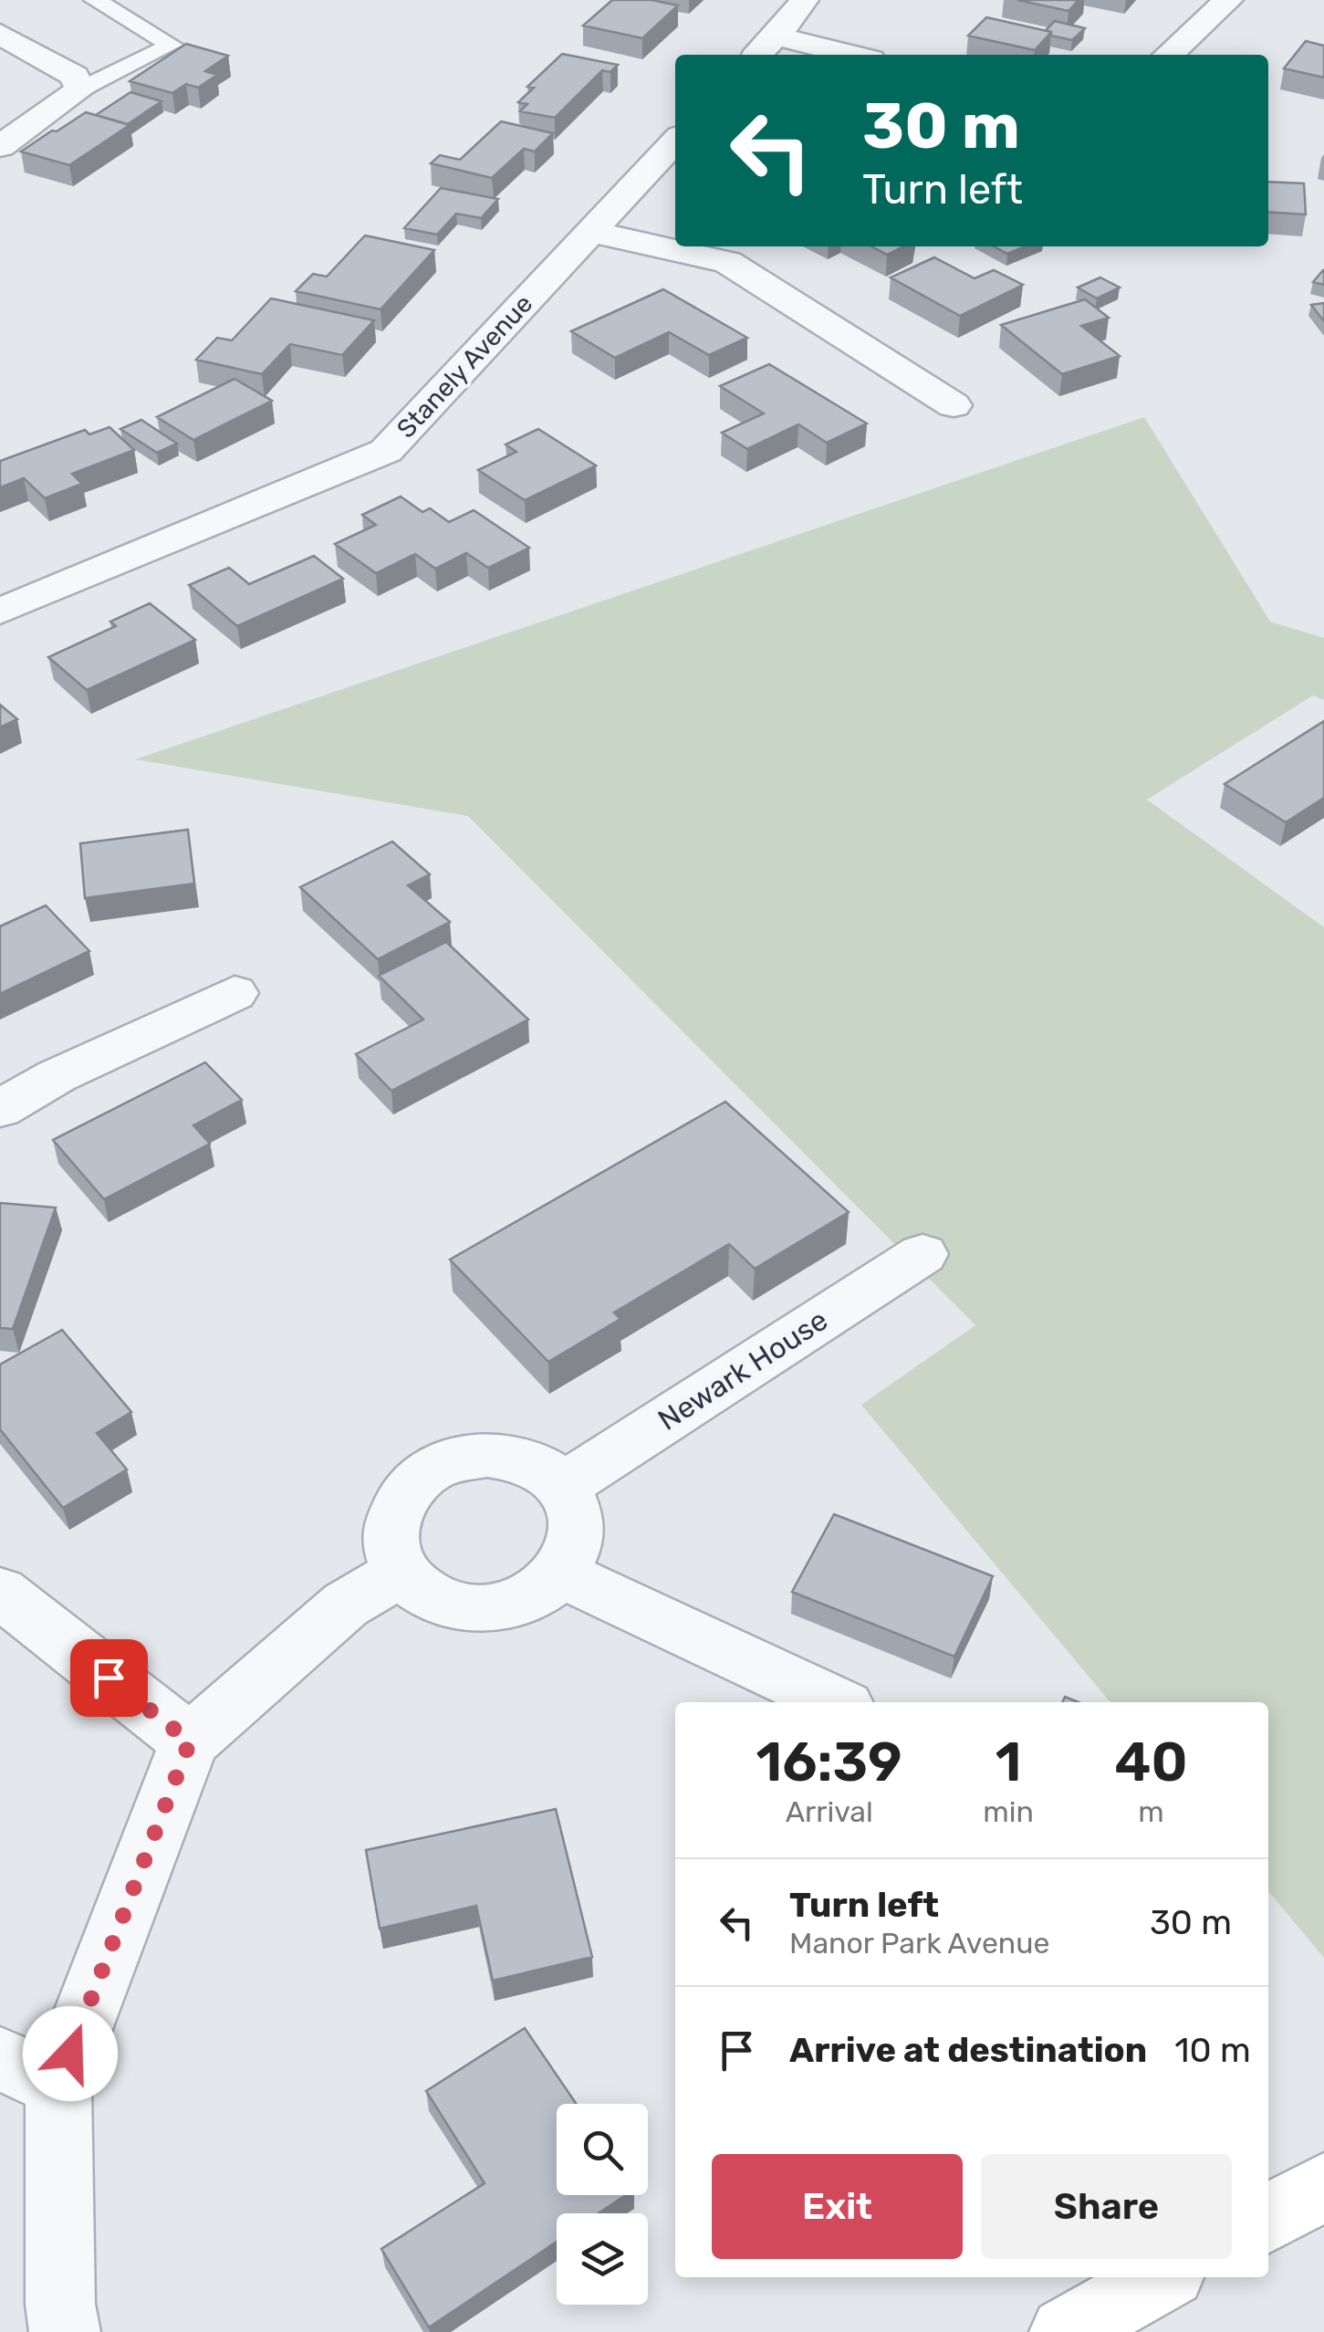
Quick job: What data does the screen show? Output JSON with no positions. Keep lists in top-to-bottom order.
{
  "streets": {
    "street": ["Stanely Avenue", "Newark House"]
  },
  "page": {
    "turn": ["30 m", "Turn left"],
    "eta": [
      "16:39",
      "Arrival",
      "1",
      "min",
      "40",
      "m"
    ],
    "list": [
      {
        "name": "Turn left",
        "note": "Manor Park Avenue",
        "value": "30 m"
      },
      {
        "name": "Arrive at destination",
        "value": "10 m"
      }
    ],
    "buttons": ["Exit", "Share"]
  }
}
